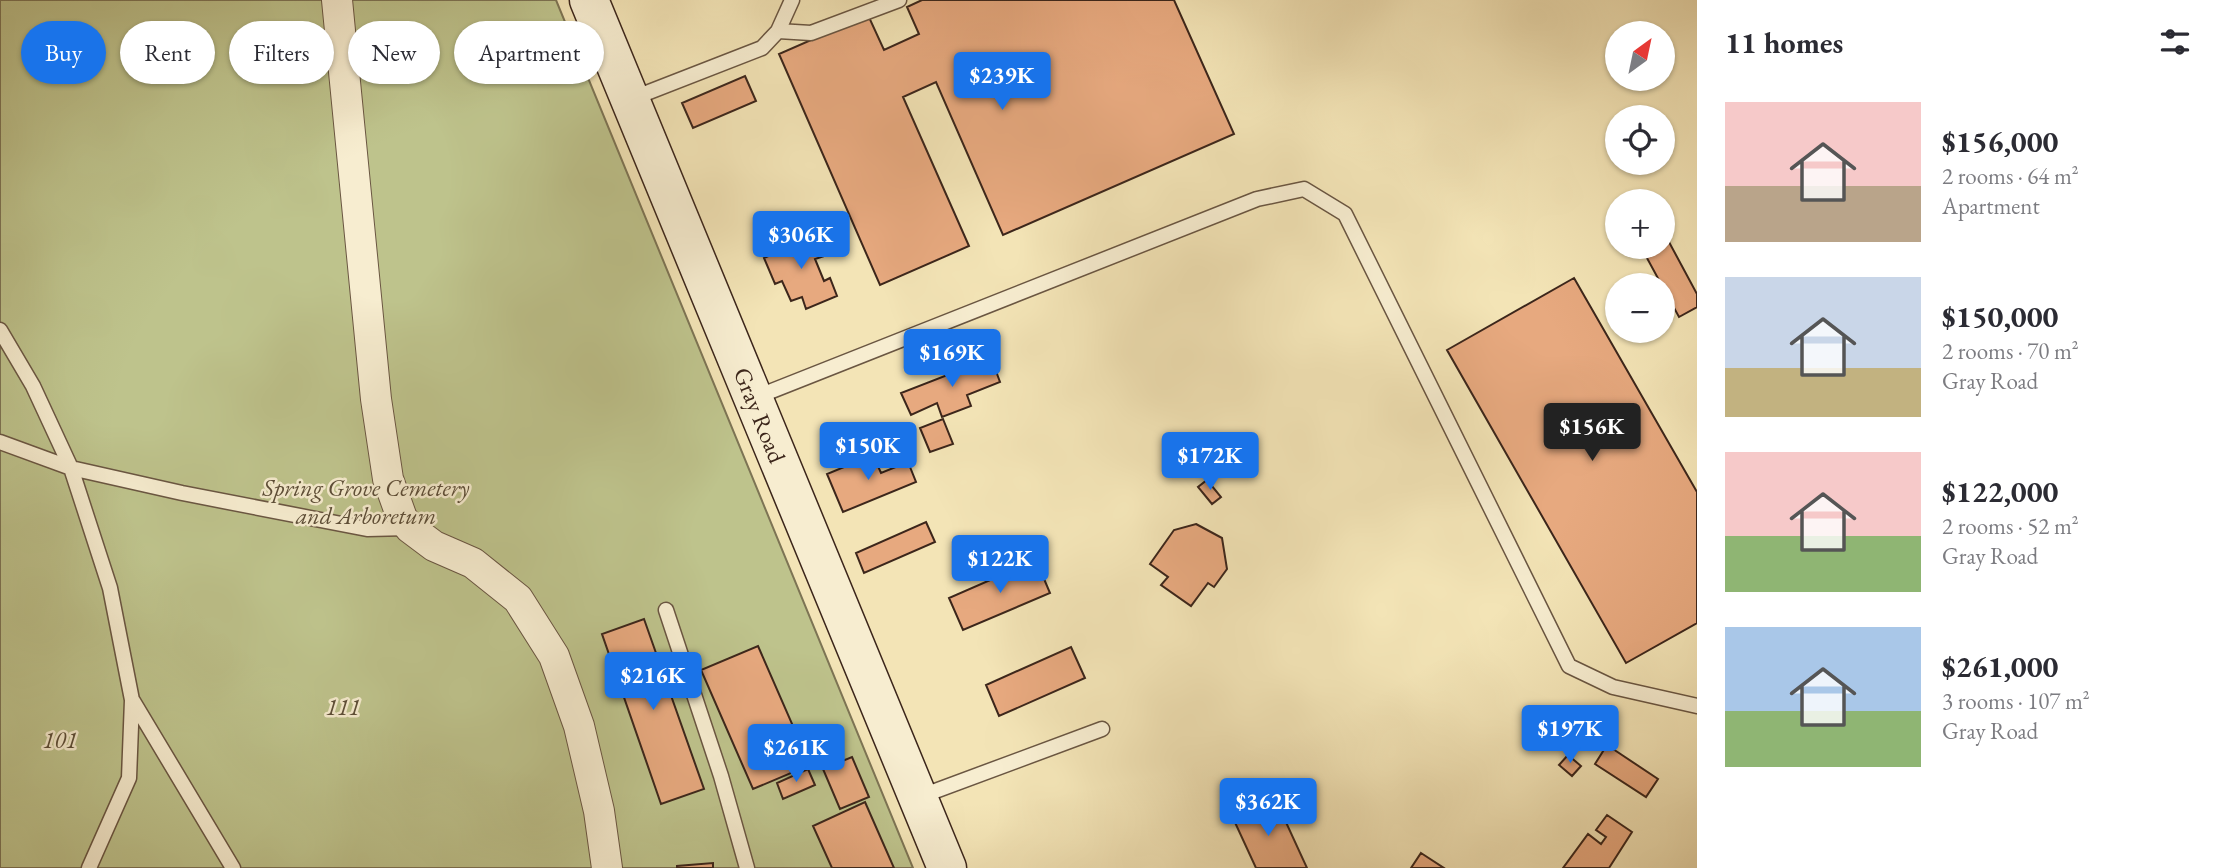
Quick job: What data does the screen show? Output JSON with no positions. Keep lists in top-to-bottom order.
{
  "streets": {
    "street": ["Gray Road"]
  },
  "parks": ["Spring Grove Cemetery and Arboretum", "111", "101"],
  "north": "top right",
  "page": {
    "heading": "11 homes",
    "map_buttons": ["+", "−"],
    "chip": [
      "Buy",
      "Rent",
      "Filters",
      "New",
      "Apartment"
    ],
    "price": [
      "$239K",
      "$306K",
      "$169K",
      "$156K",
      "$150K",
      "$172K",
      "$122K",
      "$216K",
      "$197K",
      "$261K",
      "$362K"
    ],
    "list": [
      {
        "name": "$156,000",
        "note": "2 rooms · 64 m² · Apartment"
      },
      {
        "name": "$150,000",
        "note": "2 rooms · 70 m² · Gray Road"
      },
      {
        "name": "$122,000",
        "note": "2 rooms · 52 m² · Gray Road"
      },
      {
        "name": "$261,000",
        "note": "3 rooms · 107 m² · Gray Road"
      }
    ]
  }
}
